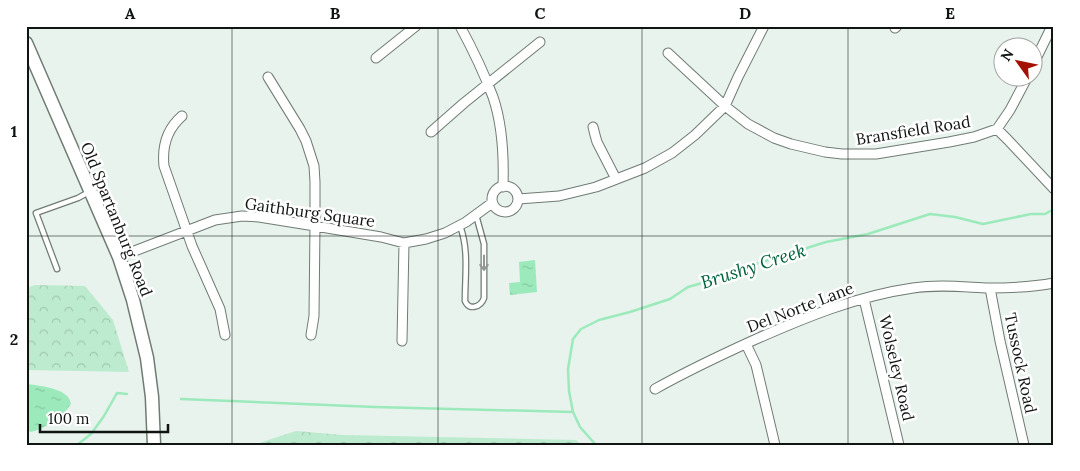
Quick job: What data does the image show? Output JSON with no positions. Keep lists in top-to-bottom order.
{
  "streets": {
    "main road": ["Old Spartanburg Road"],
    "street": [
      "Bransfield Road",
      "Gaithburg Square",
      "Del Norte Lane",
      "Tussock Road",
      "Wolseley Road"
    ]
  },
  "crossings": [
    ["Gaithburg Square", "Old Spartanburg Road"],
    ["Del Norte Lane", "Tussock Road"],
    ["Del Norte Lane", "Wolseley Road"]
  ],
  "water": ["Brushy Creek"],
  "scale_bar": "100 m",
  "north": "top left",
  "grid": {
    "columns": [
      "A",
      "B",
      "C",
      "D",
      "E"
    ],
    "rows": ["1", "2"]
  }
}
